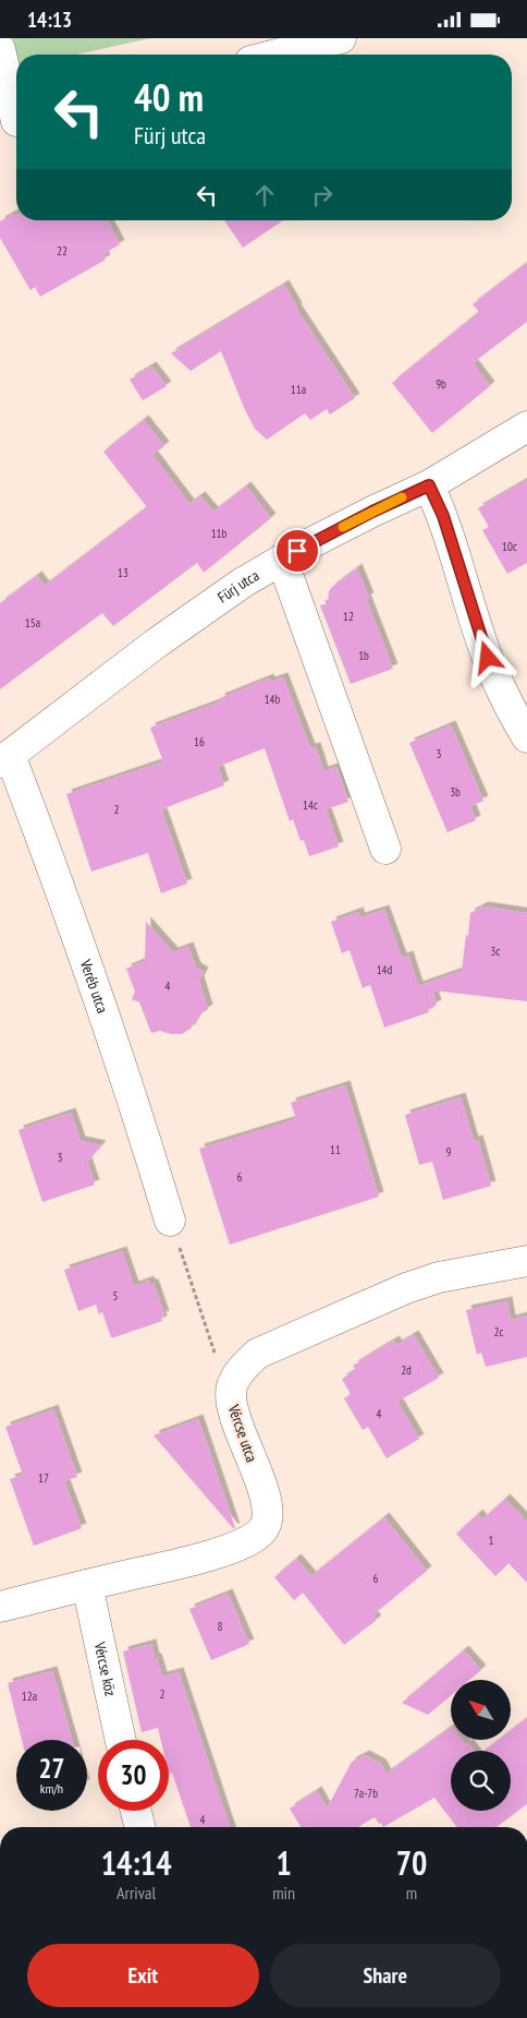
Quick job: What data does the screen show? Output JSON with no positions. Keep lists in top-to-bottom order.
{
  "streets": {
    "street": [
      "Fürj utca",
      "Veréb utca",
      "Vércse utca",
      "Vércse köz"
    ]
  },
  "crossings": [
    ["Fürj utca", "Veréb utca"],
    ["Vércse utca", "Vércse köz"]
  ],
  "house_numbers": [
    "22",
    "9b",
    "11a",
    "11b",
    "10c",
    "13",
    "12",
    "15a",
    "1b",
    "14b",
    "16",
    "3",
    "3b",
    "14c",
    "2",
    "3c",
    "14d",
    "4",
    "11",
    "9",
    "3",
    "6",
    "5",
    "2c",
    "2d",
    "4",
    "17",
    "1",
    "6",
    "8",
    "2",
    "12a",
    "7a-7b",
    "4"
  ],
  "north": "top left",
  "page": {
    "status": "14:13",
    "turn": ["40 m", "Fürj utca"],
    "speed": "27 km/h",
    "limit": "30",
    "eta": [
      "14:14",
      "Arrival",
      "1",
      "min",
      "70",
      "m"
    ],
    "buttons": ["Exit", "Share"]
  }
}
